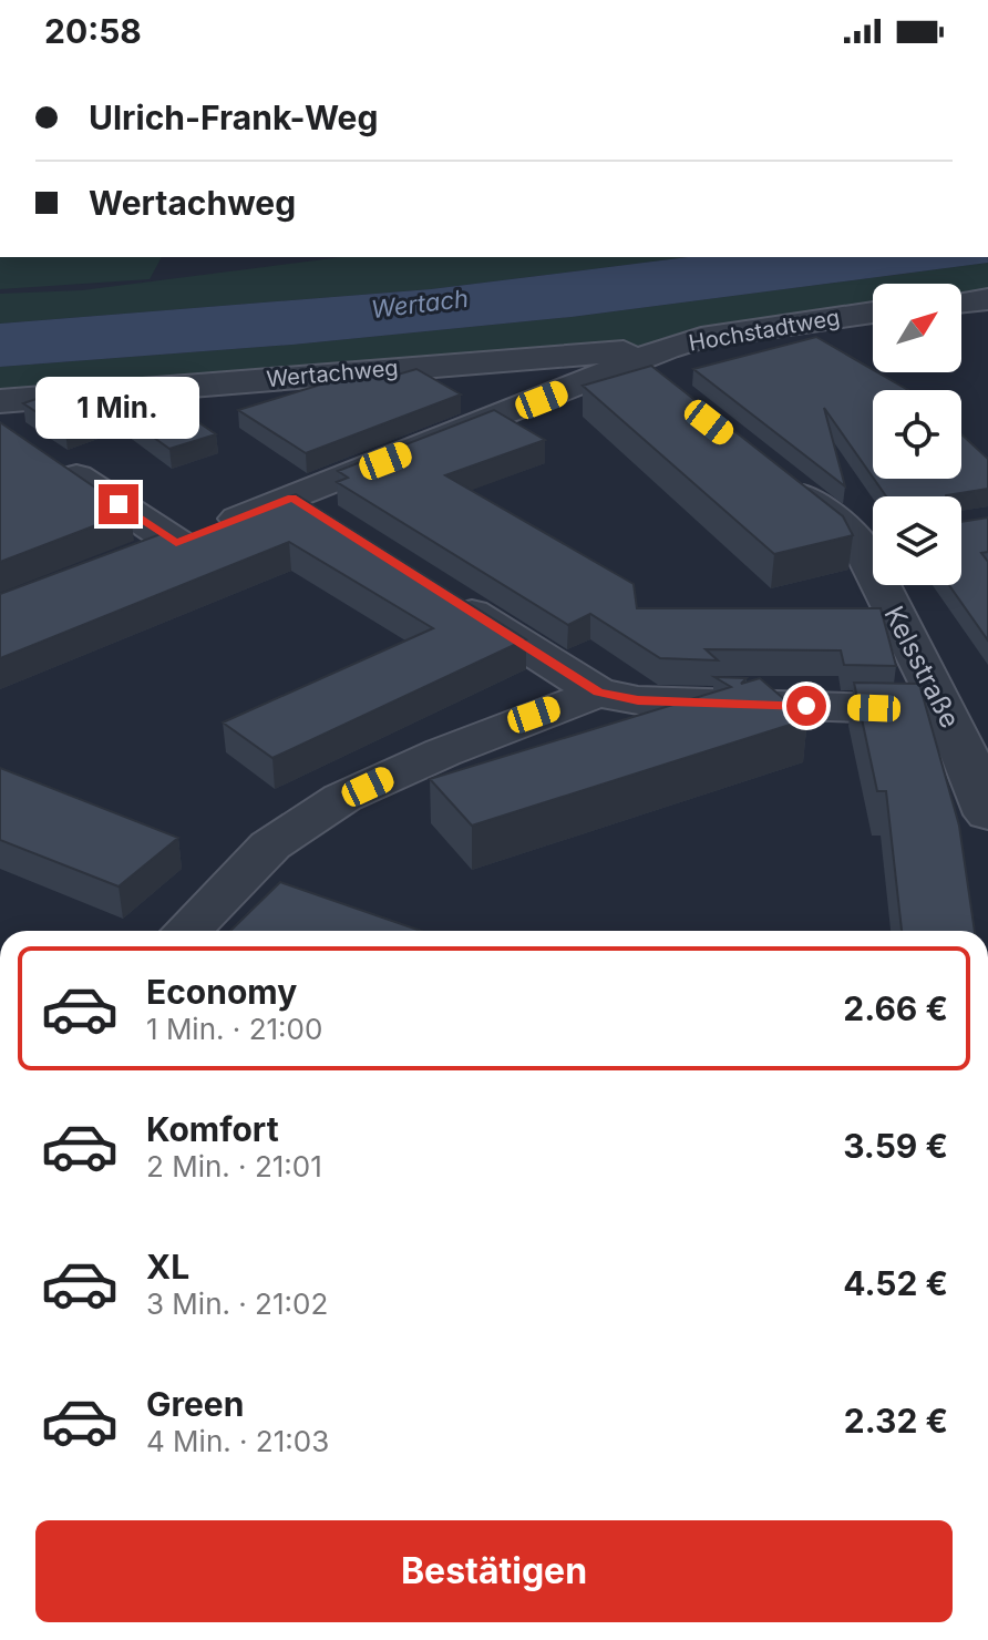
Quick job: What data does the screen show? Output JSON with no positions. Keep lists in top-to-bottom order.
{
  "streets": {
    "street": ["Hochstadtweg", "Wertachweg", "Kelsstraße"]
  },
  "crossings": [
    ["Hochstadtweg", "Wertachweg"]
  ],
  "water": ["Wertach"],
  "north": "top right",
  "page": {
    "status": "20:58",
    "banner": ["Ulrich-Frank-Weg", "Wertachweg"],
    "bubble": "1 Min.",
    "list": [
      {
        "name": "Economy",
        "note": "1 Min. · 21:00",
        "value": "2.66 €"
      },
      {
        "name": "Komfort",
        "note": "2 Min. · 21:01",
        "value": "3.59 €"
      },
      {
        "name": "XL",
        "note": "3 Min. · 21:02",
        "value": "4.52 €"
      },
      {
        "name": "Green",
        "note": "4 Min. · 21:03",
        "value": "2.32 €"
      }
    ],
    "buttons": "Bestätigen"
  }
}
